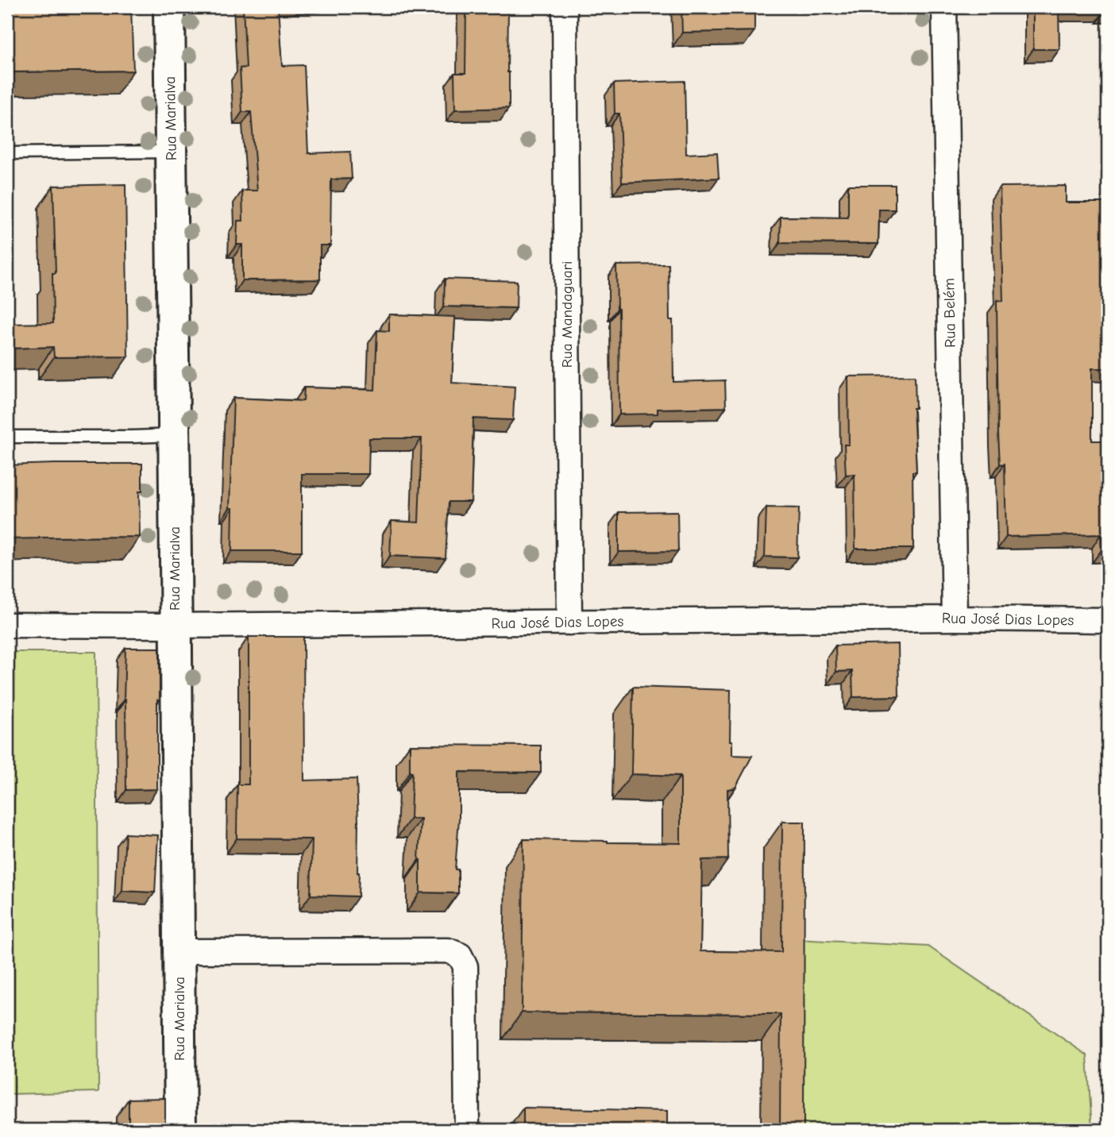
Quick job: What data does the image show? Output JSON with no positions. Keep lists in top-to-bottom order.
{
  "streets": {
    "street": [
      "Rua Marialva",
      "Rua Belém",
      "Rua Mandaguari",
      "Rua José Dias Lopes"
    ]
  },
  "crossings": [
    ["Rua Marialva", "Rua José Dias Lopes"],
    ["Rua Belém", "Rua José Dias Lopes"],
    ["Rua Mandaguari", "Rua José Dias Lopes"]
  ]
}
